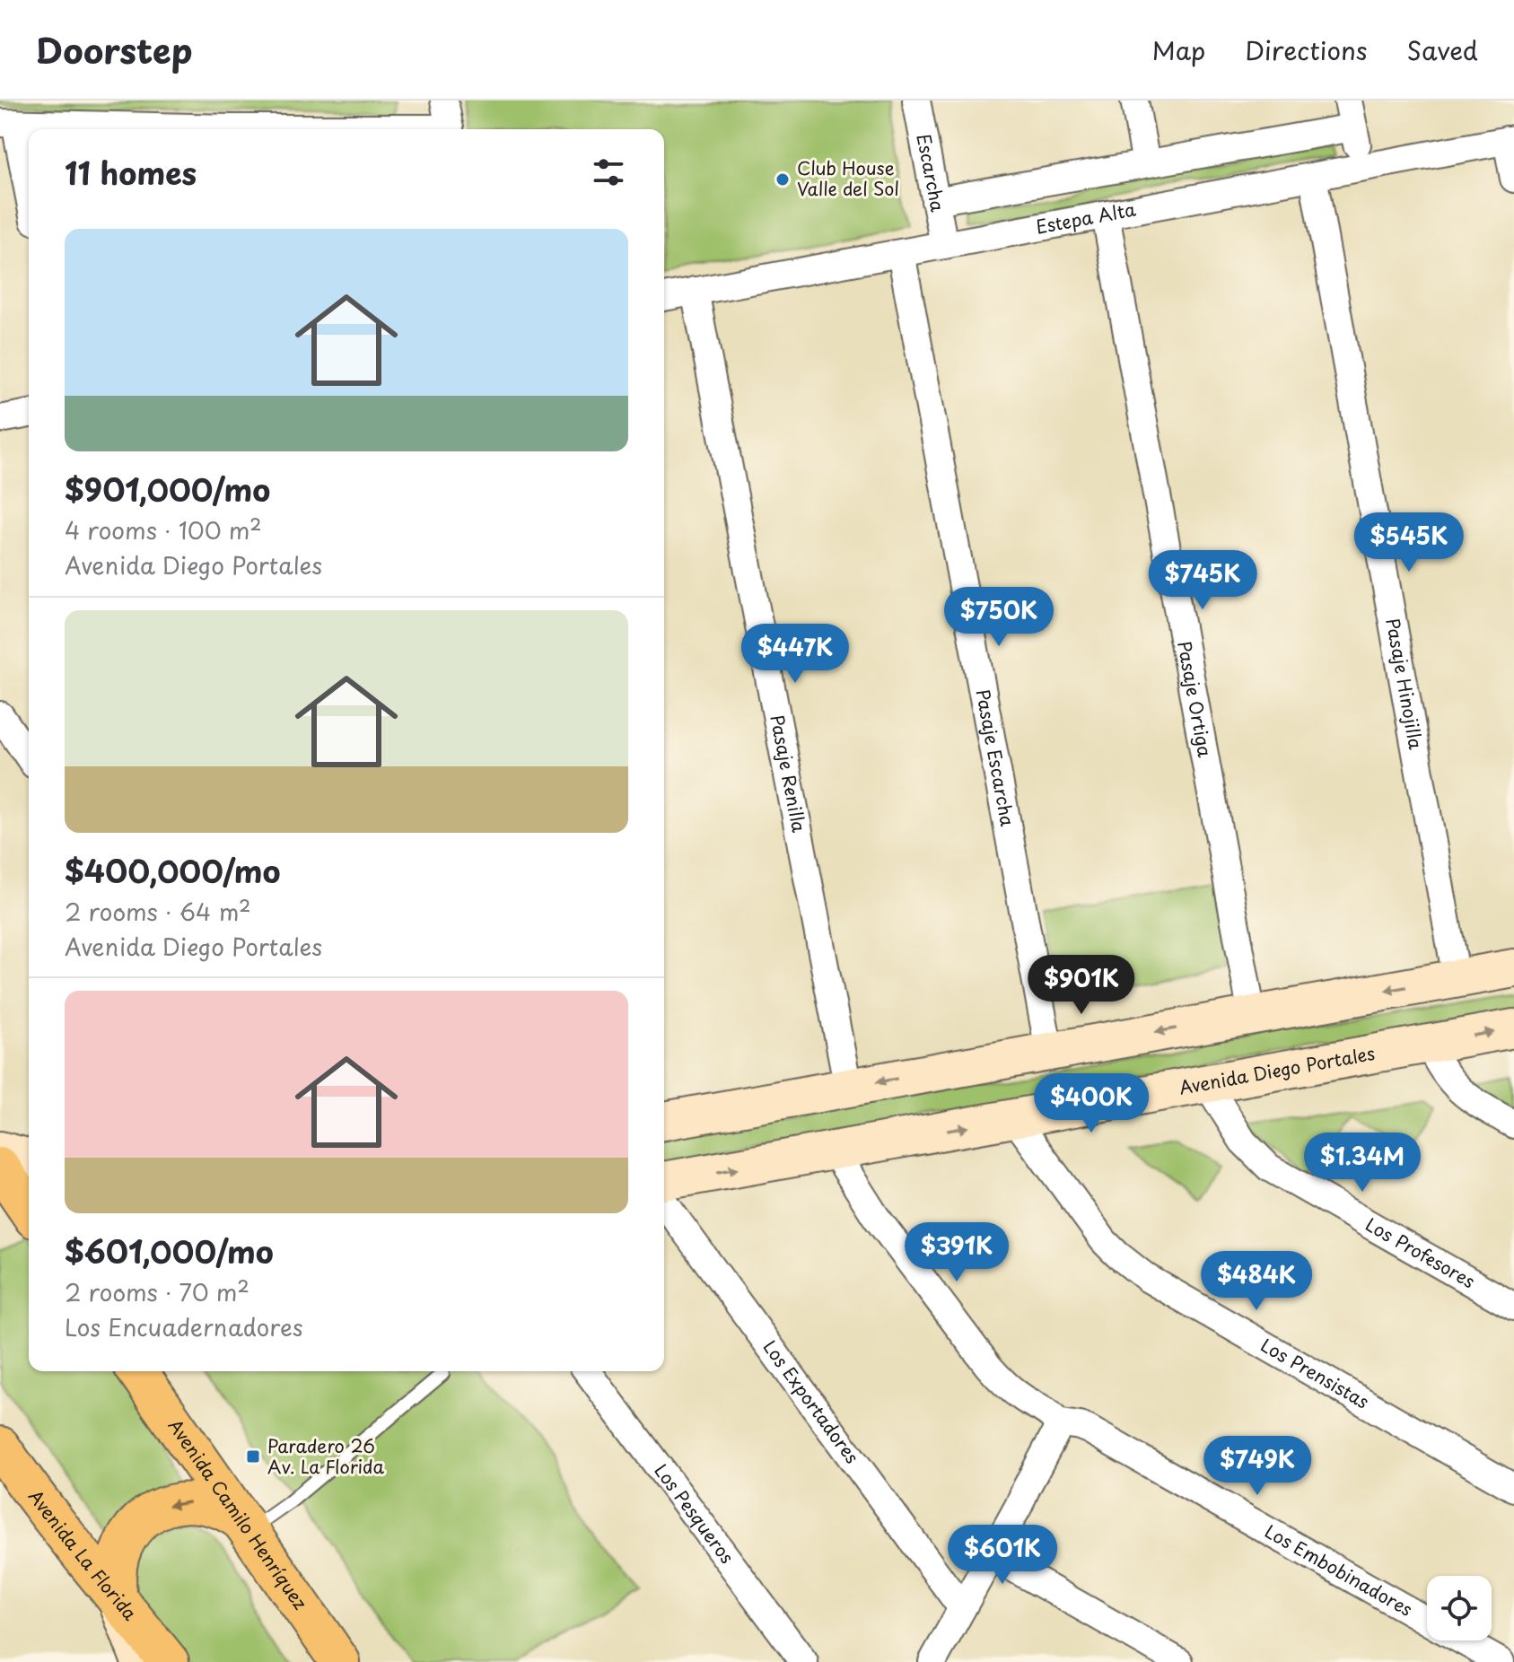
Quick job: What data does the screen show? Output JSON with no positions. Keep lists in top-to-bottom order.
{
  "streets": {
    "main road": ["Avenida Camilo Henríquez", "Avenida La Florida"],
    "street": [
      "Escarcha",
      "Estepa Alta",
      "Pasaje Hinojilla",
      "Pasaje Ortiga",
      "Pasaje Escarcha",
      "Pasaje Renilla",
      "Avenida Diego Portales",
      "Los Profesores",
      "Los Prensistas",
      "Los Exportadores",
      "Los Pesqueros",
      "Los Embobinadores"
    ]
  },
  "crossings": [
    ["Escarcha", "Estepa Alta"],
    ["Estepa Alta", "Pasaje Hinojilla"],
    ["Estepa Alta", "Pasaje Ortiga"],
    ["Estepa Alta", "Pasaje Escarcha"],
    ["Estepa Alta", "Pasaje Renilla"],
    ["Avenida Diego Portales", "Los Profesores"],
    ["Avenida Diego Portales", "Los Prensistas"],
    ["Avenida Diego Portales", "Los Embobinadores"]
  ],
  "places": {
    "other": ["Club House Valle del Sol"],
    "transit": ["Paradero 26 Av. La Florida"]
  },
  "page": {
    "header": "Doorstep",
    "nav": ["Map", "Directions", "Saved"],
    "heading": "11 homes",
    "list": [
      {
        "name": "$901,000/mo",
        "note": "4 rooms · 100 m² · Avenida Diego Portales"
      },
      {
        "name": "$400,000/mo",
        "note": "2 rooms · 64 m² · Avenida Diego Portales"
      },
      {
        "name": "$601,000/mo",
        "note": "2 rooms · 70 m² · Los Encuadernadores"
      }
    ],
    "price": [
      "$545K",
      "$745K",
      "$750K",
      "$447K",
      "$901K",
      "$400K",
      "$1.34M",
      "$391K",
      "$484K",
      "$749K",
      "$601K"
    ]
  }
}
